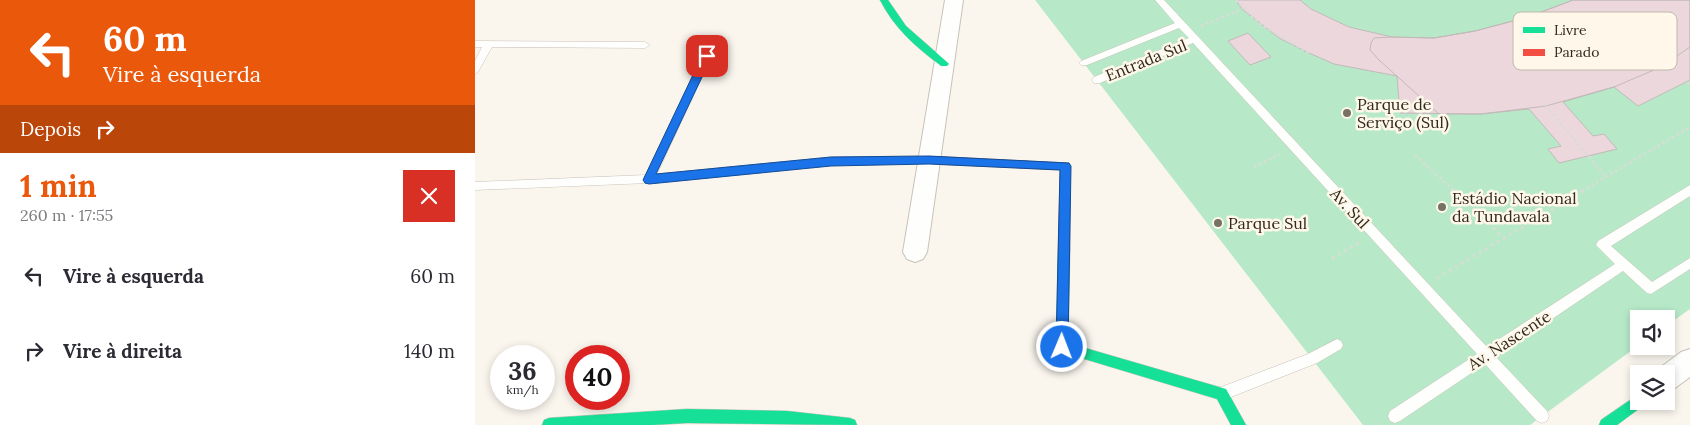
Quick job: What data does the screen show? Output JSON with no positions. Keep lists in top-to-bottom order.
{
  "streets": {
    "lane": ["Entrada Sul", "Av. Sul", "Av. Nascente"]
  },
  "crossings": [
    ["Entrada Sul", "Av. Sul"],
    ["Av. Sul", "Av. Nascente"]
  ],
  "places": ["Parque de Serviço (Sul)", "Estádio Nacional da Tundavala", "Parque Sul"],
  "legend": ["Livre", "Parado"],
  "page": {
    "turn": ["60 m", "Vire à esquerda"],
    "then": "Depois",
    "heading": ["1 min", "260 m · 17:55"],
    "list": [
      {
        "name": "Vire à esquerda",
        "value": "60 m"
      },
      {
        "name": "Vire à direita",
        "value": "140 m"
      }
    ],
    "speed": "36 km/h",
    "limit": "40"
  }
}
